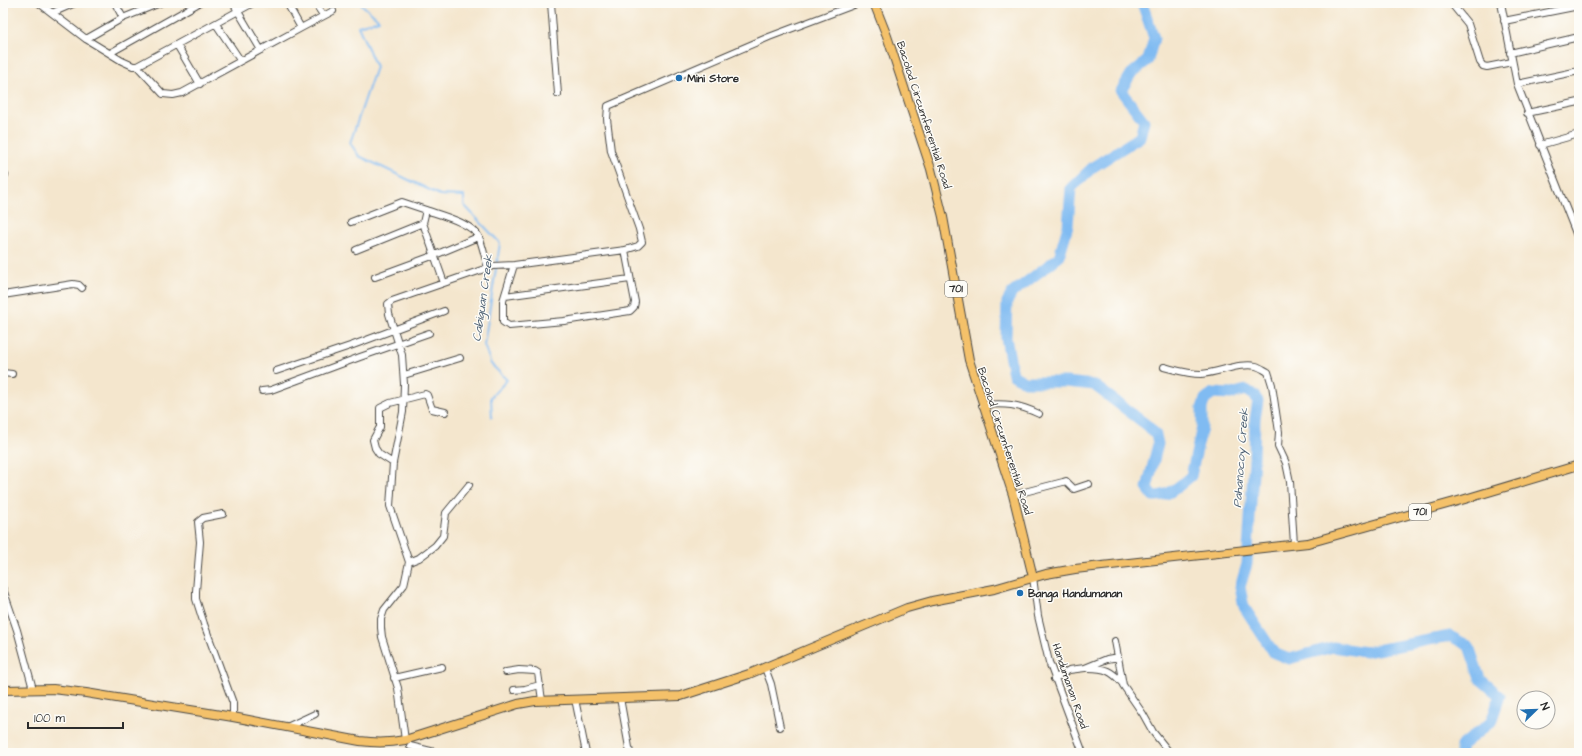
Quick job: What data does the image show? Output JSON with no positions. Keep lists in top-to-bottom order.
{
  "streets": {
    "main road": ["Bacolod Circumferential Road", "701"],
    "street": ["Handumanan Road"]
  },
  "crossings": [
    ["Bacolod Circumferential Road", "701"],
    ["Bacolod Circumferential Road", "Handumanan Road"],
    ["701", "Handumanan Road"]
  ],
  "water": ["Cabiguan Creek", "Pahanocoy Creek"],
  "places": ["Mini Store", "Banga Handumanan"],
  "scale_bar": "100 m",
  "north": "top right"
}
